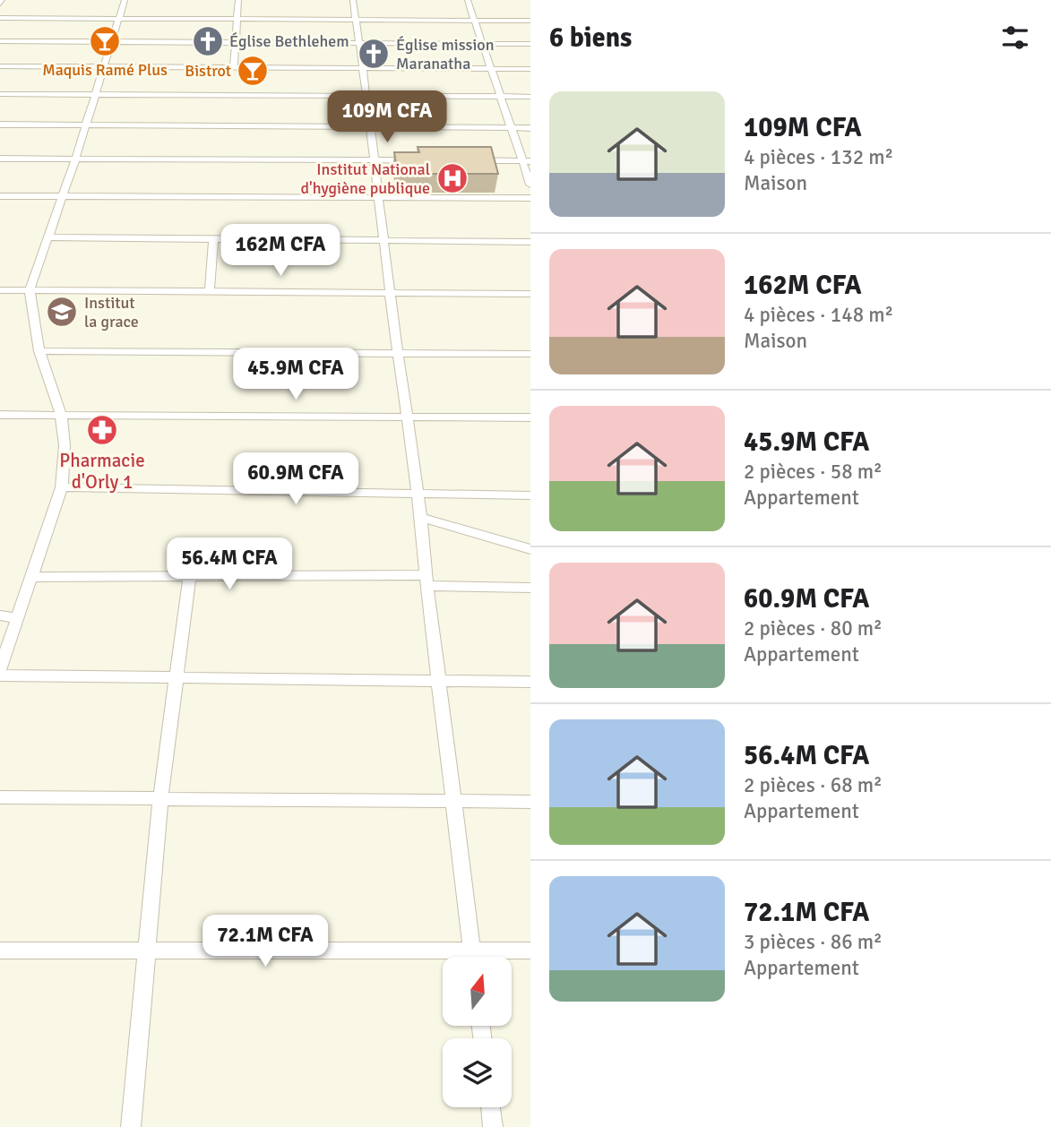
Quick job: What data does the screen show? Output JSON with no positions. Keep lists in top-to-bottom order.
{
  "places": {
    "bar": ["Maquis Ramé Plus", "Bistrot"],
    "church": ["Église Bethlehem", "Église mission Maranatha"],
    "hospital": ["Institut National d'hygiène publique"],
    "school or university": ["Institut la grace"],
    "pharmacy": ["Pharmacie d'Orly 1"]
  },
  "north": "top",
  "page": {
    "heading": "6 biens",
    "list": [
      {
        "name": "109M CFA",
        "note": "4 pièces · 132 m² · Maison"
      },
      {
        "name": "162M CFA",
        "note": "4 pièces · 148 m² · Maison"
      },
      {
        "name": "45.9M CFA",
        "note": "2 pièces · 58 m² · Appartement"
      },
      {
        "name": "60.9M CFA",
        "note": "2 pièces · 80 m² · Appartement"
      },
      {
        "name": "56.4M CFA",
        "note": "2 pièces · 68 m² · Appartement"
      },
      {
        "name": "72.1M CFA",
        "note": "3 pièces · 86 m² · Appartement"
      }
    ],
    "price": [
      "109M CFA",
      "162M CFA",
      "45.9M CFA",
      "60.9M CFA",
      "56.4M CFA",
      "72.1M CFA"
    ]
  }
}
